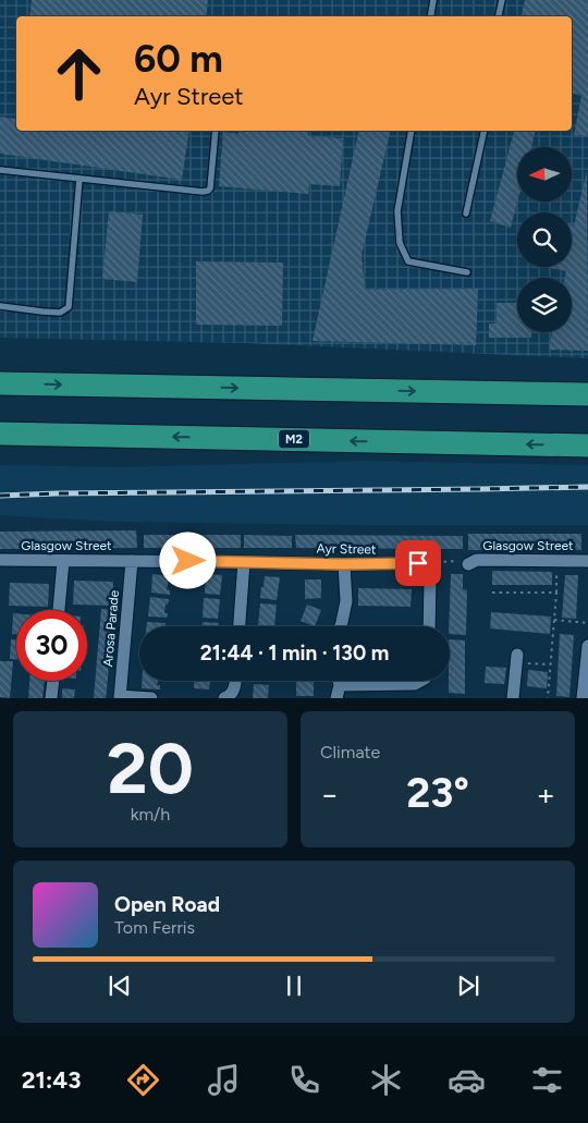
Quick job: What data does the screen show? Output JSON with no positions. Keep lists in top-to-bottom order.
{
  "streets": {
    "highway": ["M2"],
    "street": ["Glasgow Street", "Ayr Street", "Arosa Parade"]
  },
  "crossings": [
    ["Glasgow Street", "Ayr Street"],
    ["Glasgow Street", "Arosa Parade"]
  ],
  "north": "left",
  "page": {
    "turn": ["60 m", "Ayr Street"],
    "limit": "30",
    "trip": "21:44 · 1 min · 130 m",
    "tile": [
      ["20", "km/h"],
      "Climate"
    ],
    "heat": ["−", "23°", "+"],
    "song": ["Open Road", "Tom Ferris"],
    "tabs": "21:43"
  }
}
